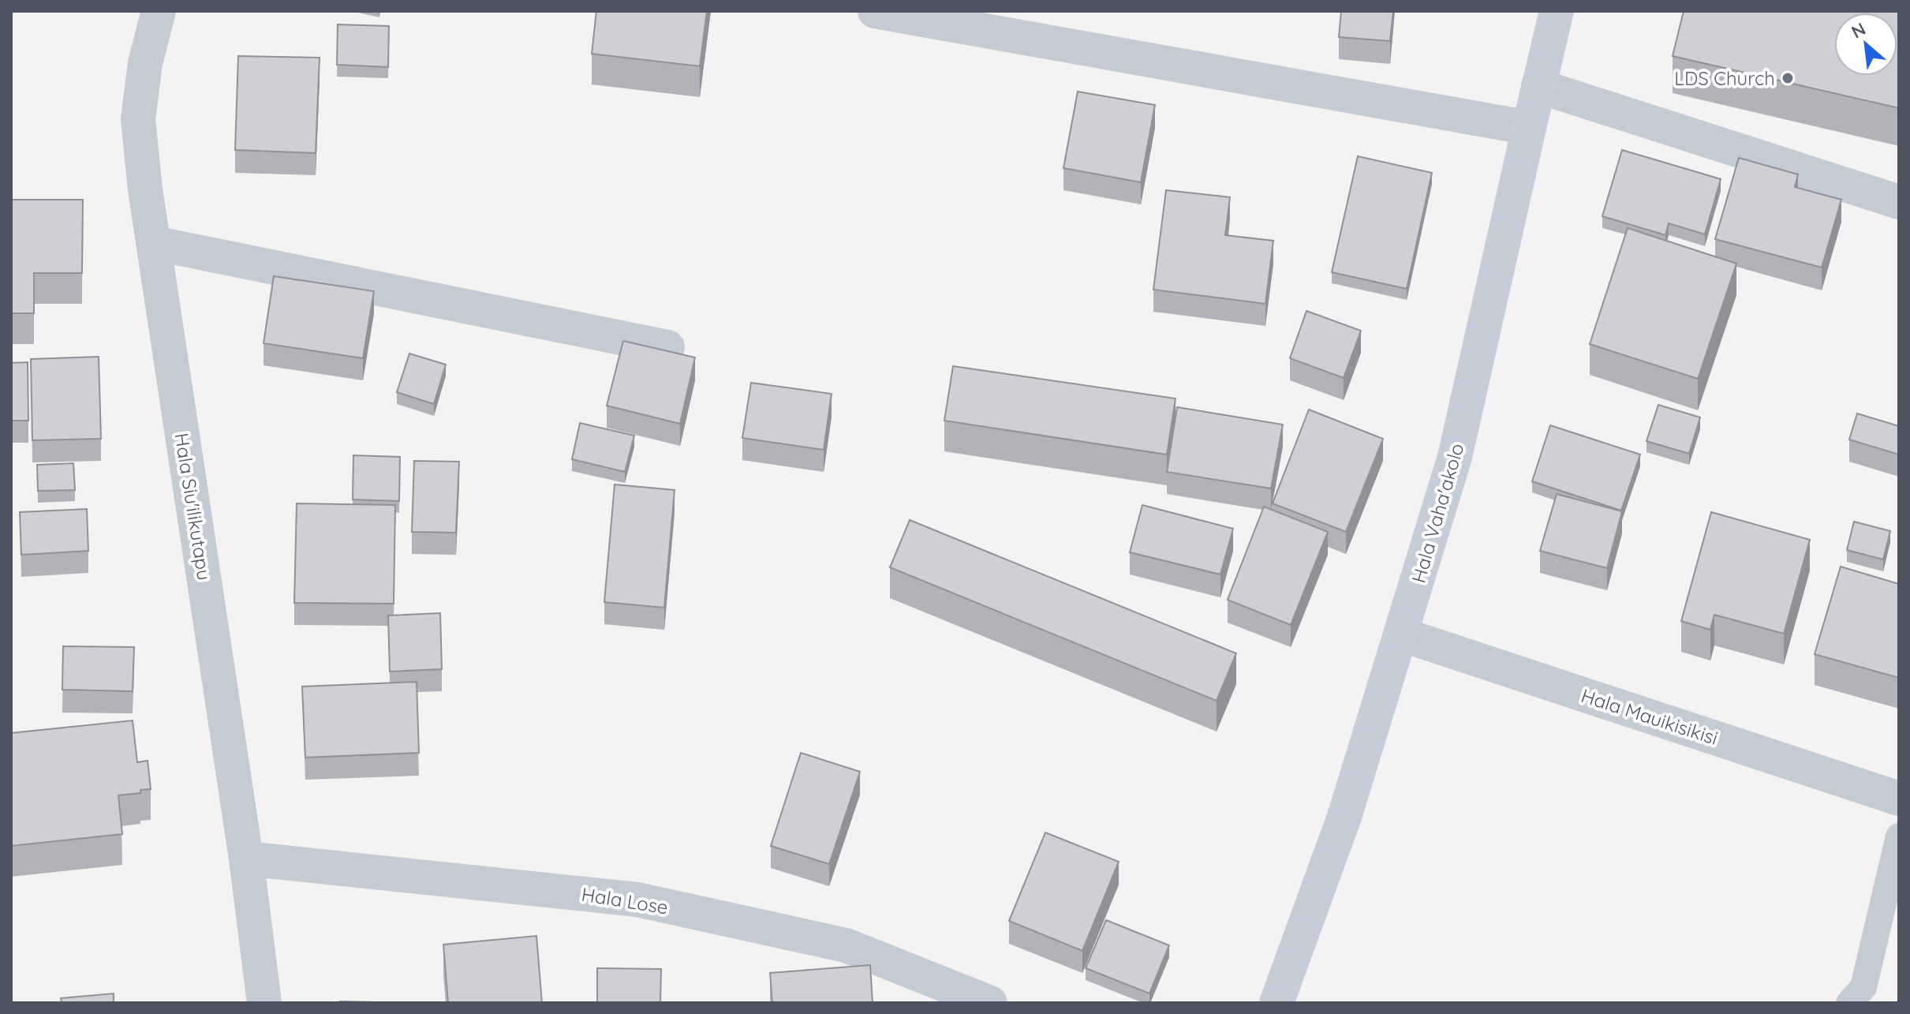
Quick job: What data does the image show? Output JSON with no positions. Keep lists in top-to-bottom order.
{
  "streets": {
    "main road": ["Hala Vaha'akolo"],
    "street": ["Hala Siu'ilikutapu", "Hala Mauikisikisi", "Hala Lose"]
  },
  "crossings": [
    ["Hala Siu'ilikutapu", "Hala Lose"],
    ["Hala Vaha'akolo", "Hala Mauikisikisi"]
  ],
  "places": ["LDS Church"],
  "north": "top left"
}
